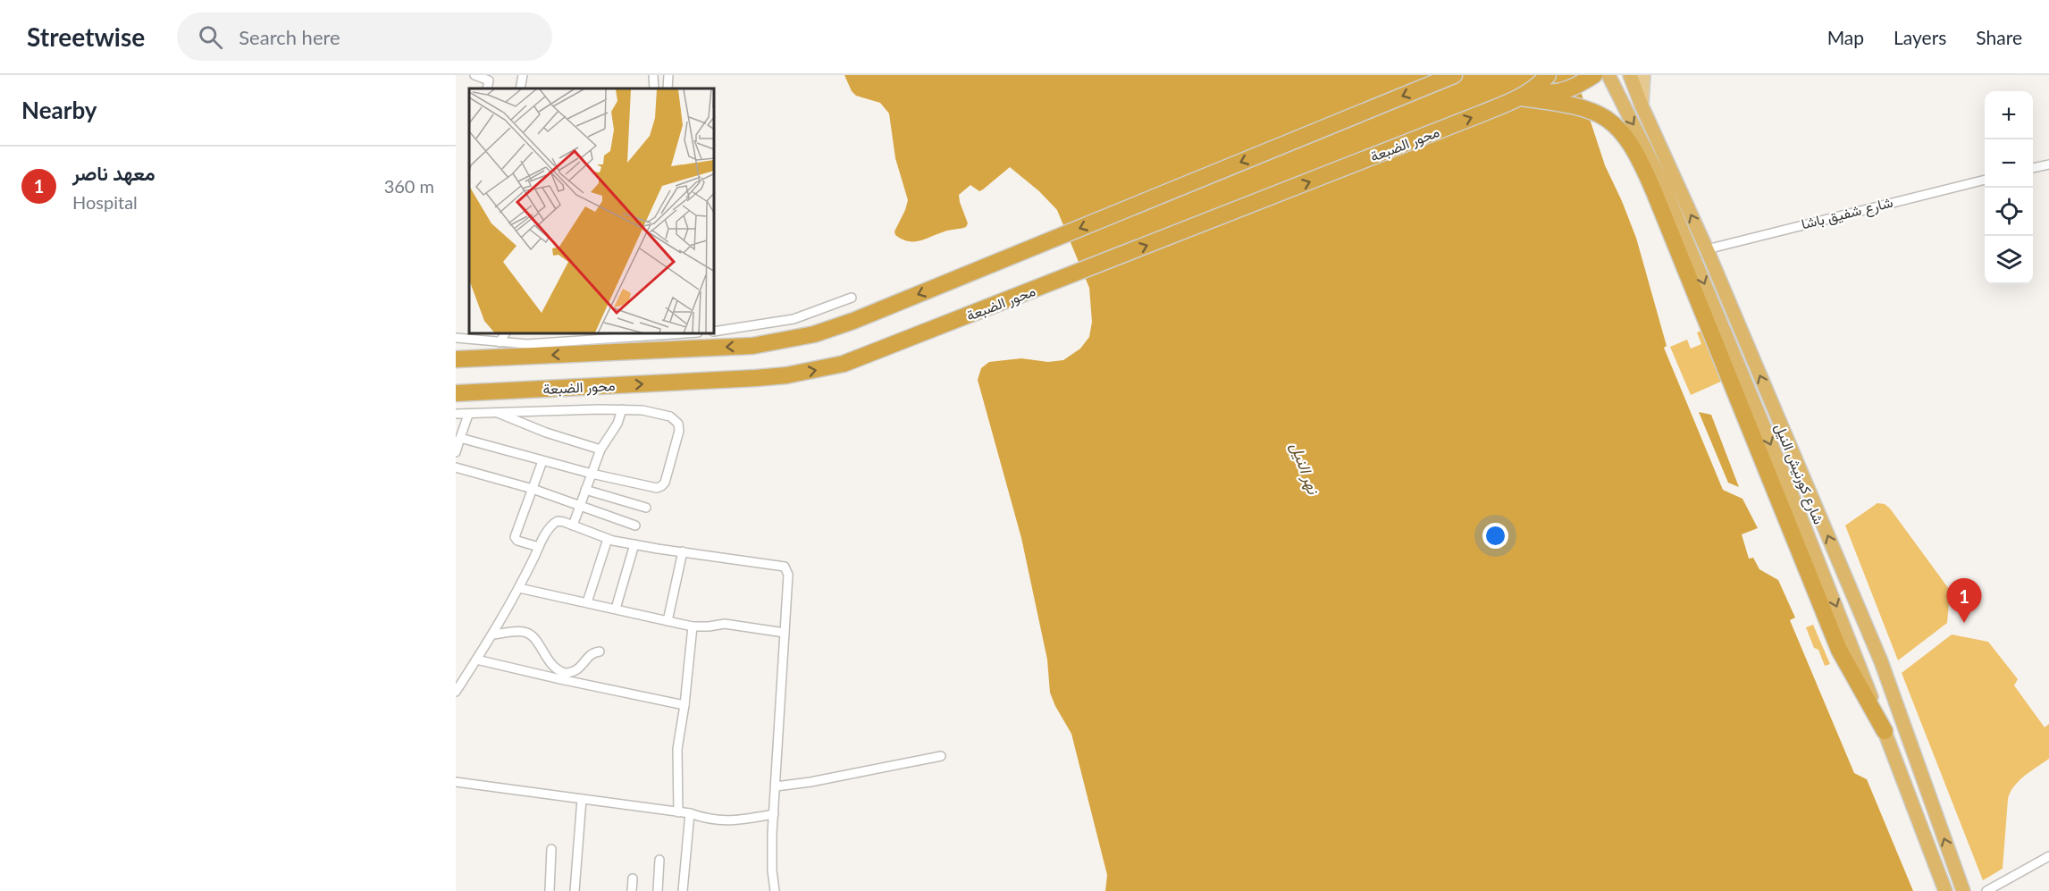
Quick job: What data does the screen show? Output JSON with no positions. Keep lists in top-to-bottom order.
{
  "streets": {
    "highway": ["محور الضبعة", "شارع كورنيش النيل"],
    "street": ["شارع شفيق باشا"]
  },
  "crossings": [
    ["شارع شفيق باشا", "شارع كورنيش النيل"]
  ],
  "water": ["نهر النيل"],
  "page": {
    "header": "Streetwise",
    "search": "Search here",
    "nav": ["Map", "Layers", "Share"],
    "heading": "Nearby",
    "map_buttons": ["+", "−"],
    "list": [
      {
        "mark": "1",
        "name": "معهد ناصر",
        "note": "Hospital",
        "value": "360 m"
      }
    ],
    "pins": "1"
  }
}
